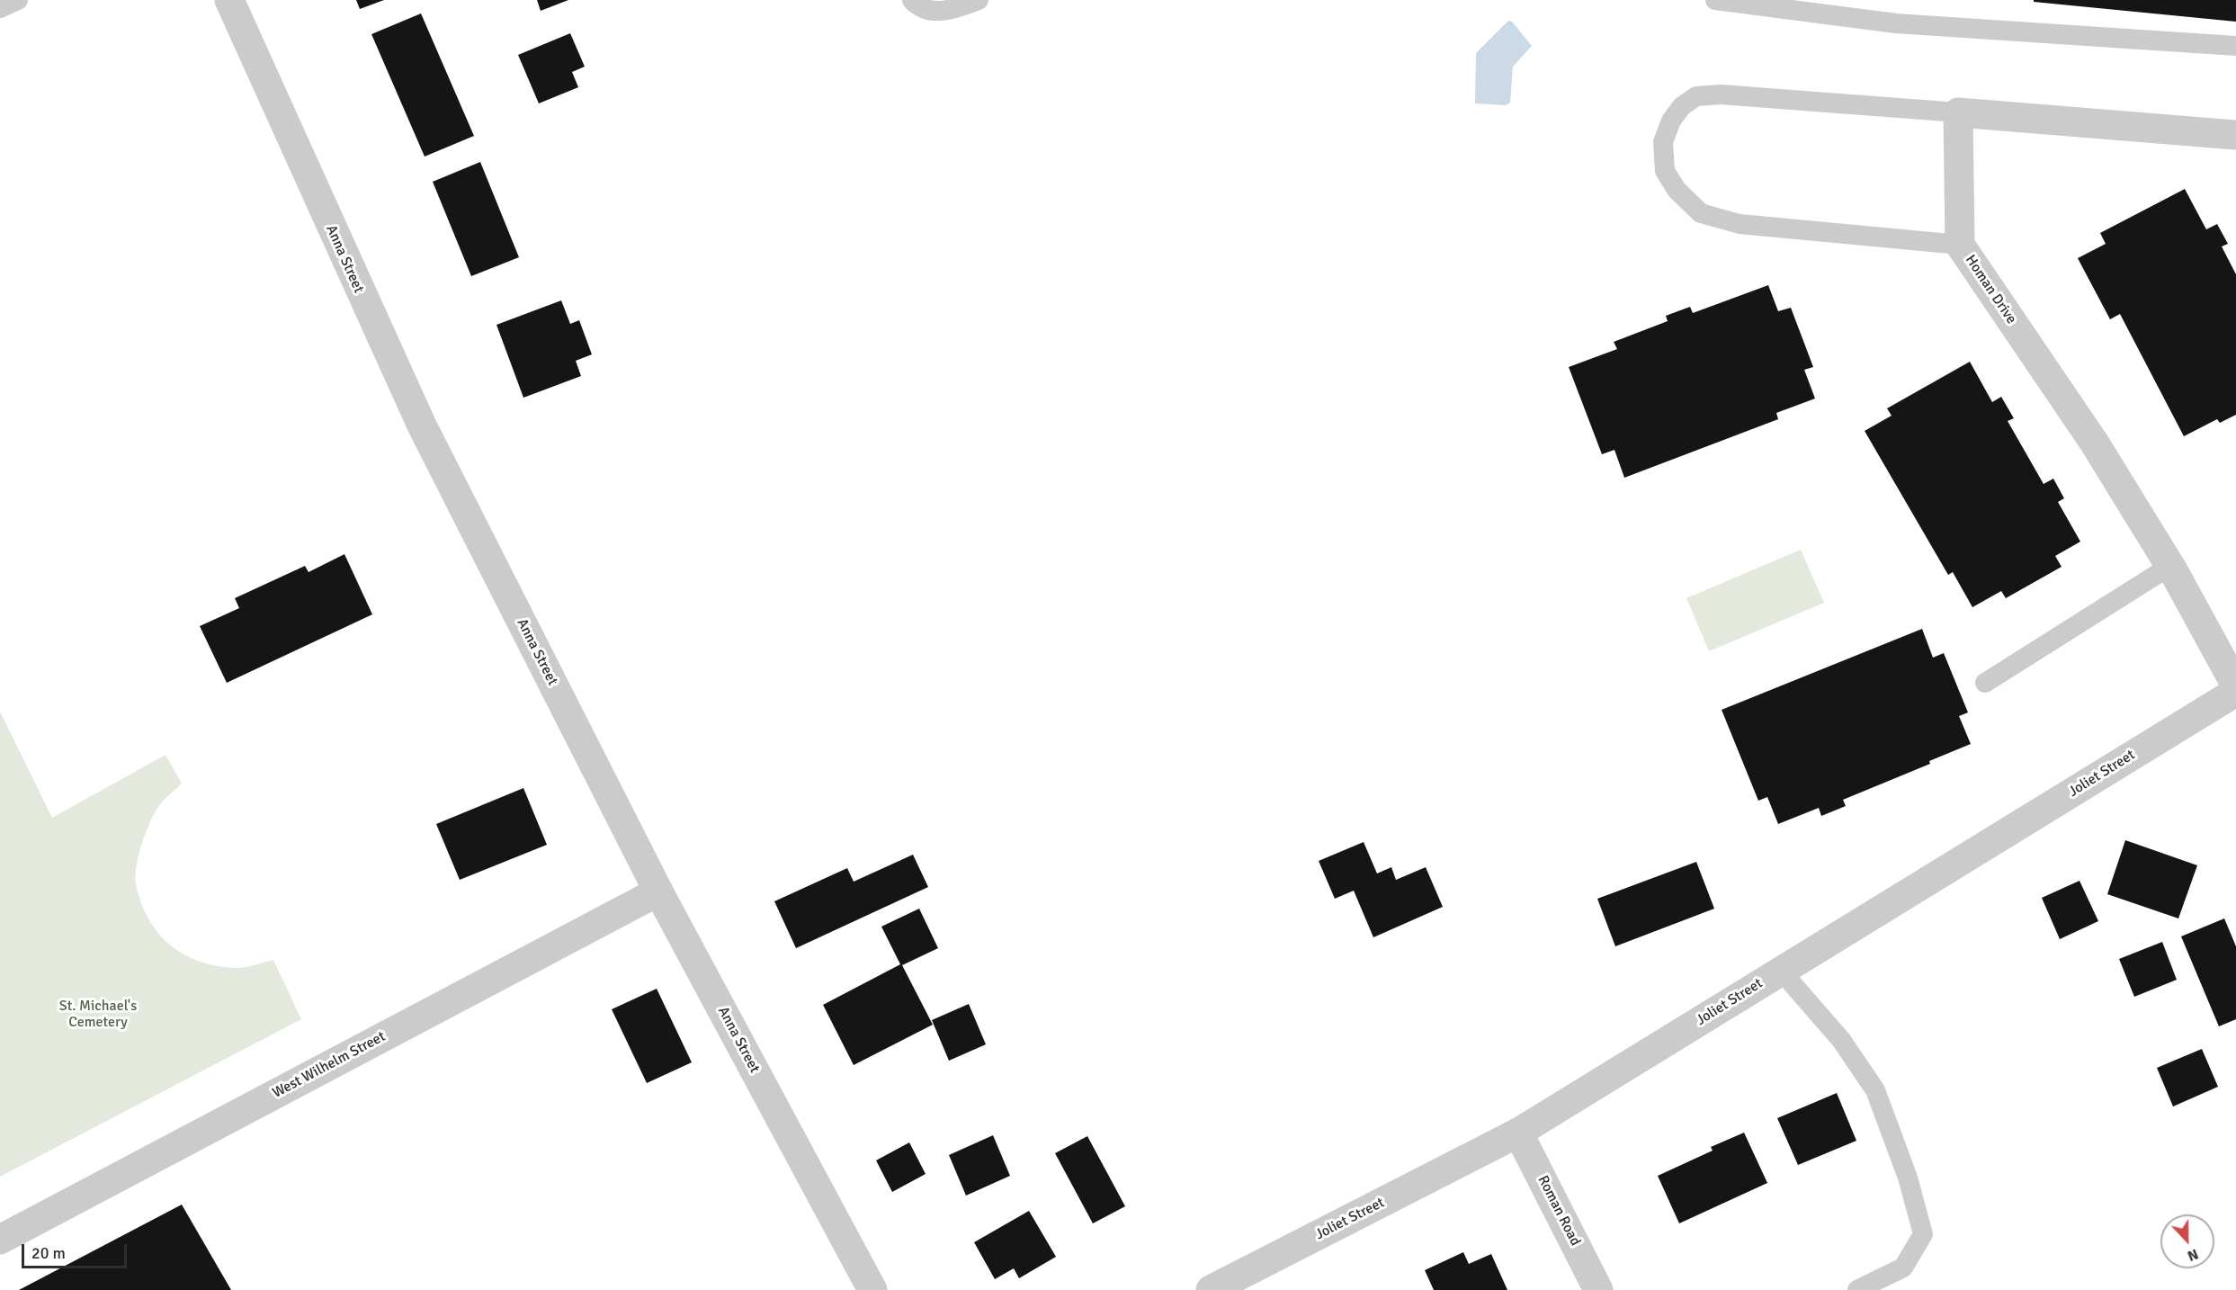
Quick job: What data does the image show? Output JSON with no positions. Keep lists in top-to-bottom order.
{
  "streets": {
    "street": [
      "Anna Street",
      "Homan Drive",
      "Joliet Street",
      "West Wilhelm Street",
      "Roman Road"
    ]
  },
  "crossings": [
    ["Anna Street", "West Wilhelm Street"],
    ["Joliet Street", "Roman Road"]
  ],
  "parks": ["St. Michael's Cemetery"],
  "scale_bar": "20 m",
  "north": "bottom"
}
